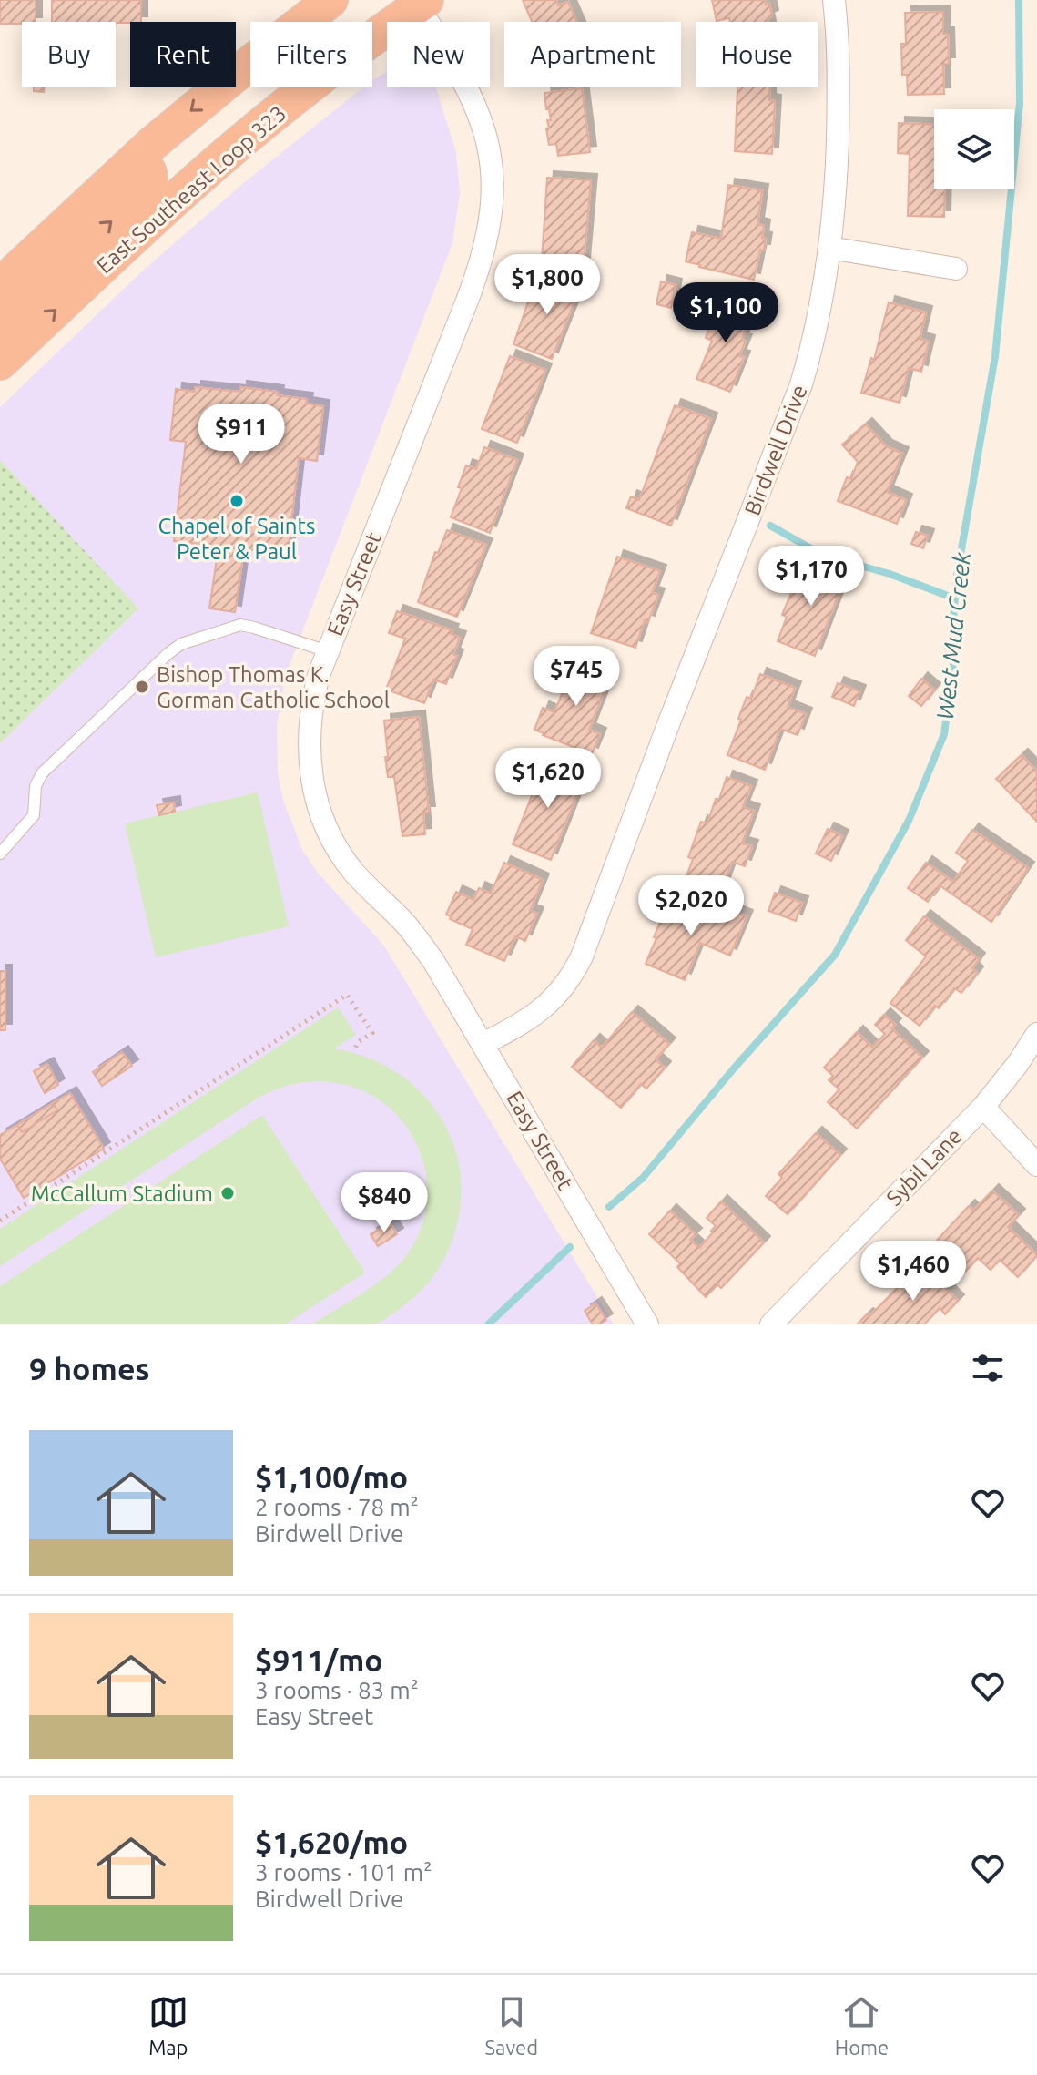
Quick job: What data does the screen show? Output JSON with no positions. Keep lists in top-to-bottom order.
{
  "streets": {
    "highway": ["East Southeast Loop 323"],
    "street": ["Birdwell Drive", "Easy Street", "Sybil Lane"]
  },
  "crossings": [
    ["East Southeast Loop 323", "Easy Street"],
    ["Birdwell Drive", "Easy Street"]
  ],
  "water": ["West Mud Creek"],
  "places": ["Chapel of Saints Peter & Paul", "Bishop Thomas K. Gorman Catholic School", "McCallum Stadium"],
  "page": {
    "chip": [
      "Buy",
      "Rent",
      "Filters",
      "New",
      "Apartment",
      "House"
    ],
    "price": [
      "$1,800",
      "$1,100",
      "$911",
      "$1,170",
      "$745",
      "$1,620",
      "$2,020",
      "$840",
      "$1,460"
    ],
    "heading": "9 homes",
    "list": [
      {
        "name": "$1,100/mo",
        "note": "2 rooms · 78 m² · Birdwell Drive"
      },
      {
        "name": "$911/mo",
        "note": "3 rooms · 83 m² · Easy Street"
      },
      {
        "name": "$1,620/mo",
        "note": "3 rooms · 101 m² · Birdwell Drive"
      }
    ],
    "tabs": ["Map", "Saved", "Home"]
  }
}
